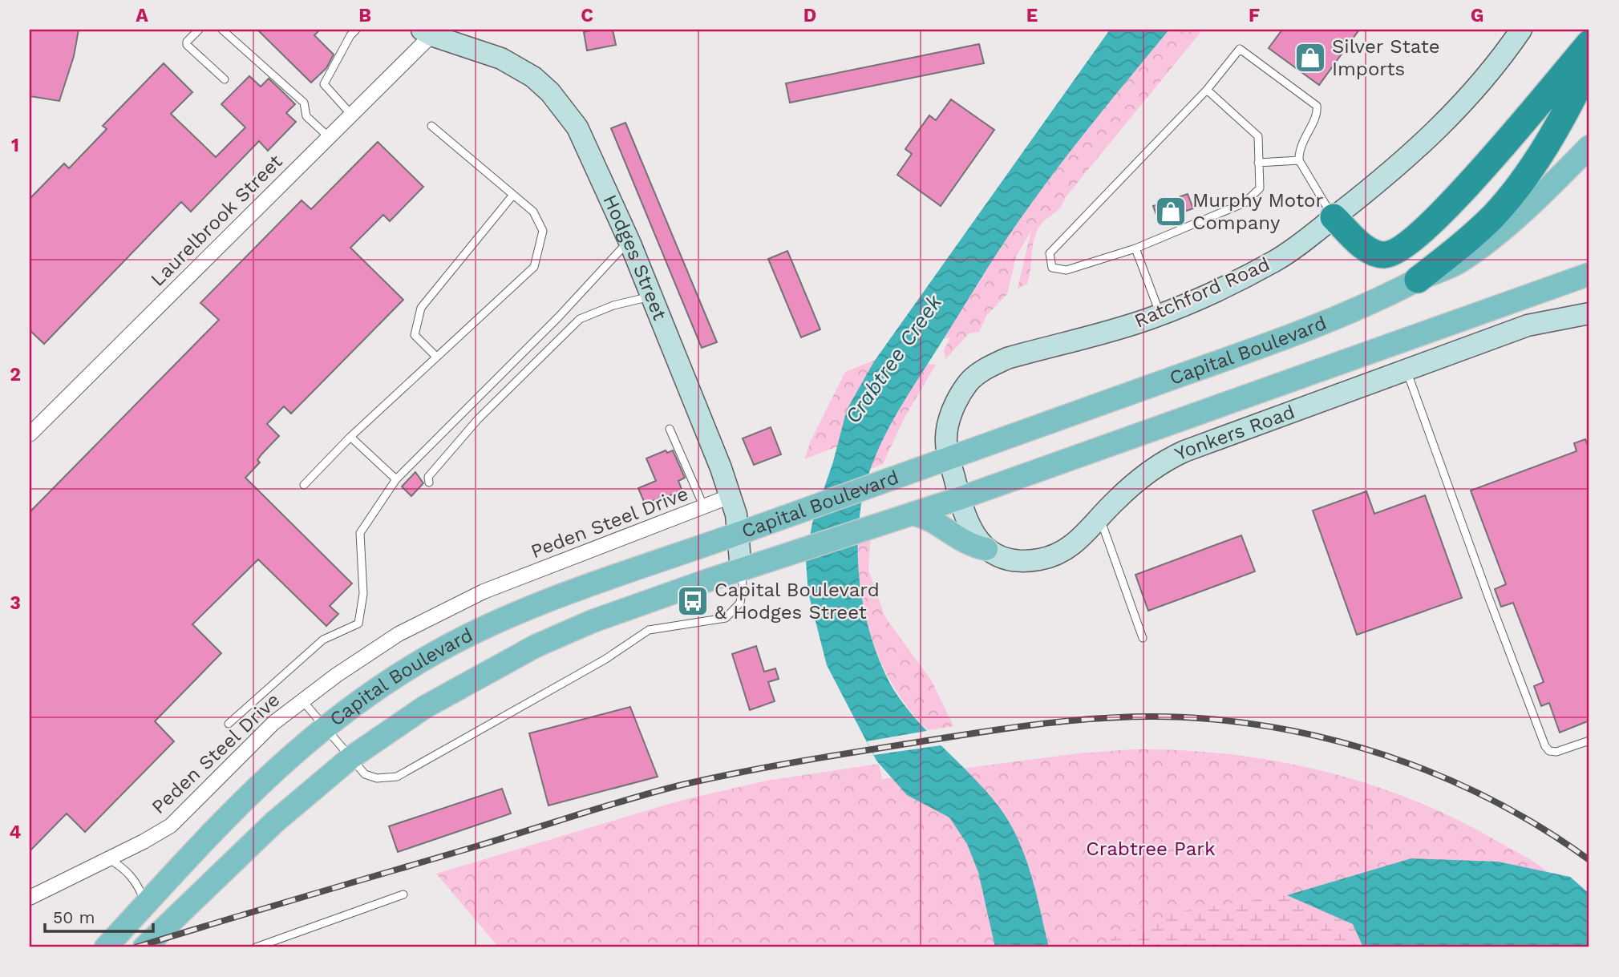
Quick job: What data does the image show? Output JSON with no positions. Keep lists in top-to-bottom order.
{
  "streets": {
    "main road": ["Capital Boulevard"],
    "street": [
      "Laurelbrook Street",
      "Hodges Street",
      "Ratchford Road",
      "Yonkers Road",
      "Peden Steel Drive"
    ]
  },
  "crossings": [
    ["Laurelbrook Street", "Hodges Street"],
    ["Hodges Street", "Capital Boulevard"],
    ["Hodges Street", "Peden Steel Drive"],
    ["Ratchford Road", "Capital Boulevard"]
  ],
  "water": ["Crabtree Creek"],
  "parks": ["Crabtree Park"],
  "places": {
    "shop": ["Silver State Imports", "Murphy Motor Company"],
    "bus stop": ["Capital Boulevard & Hodges Street"]
  },
  "scale_bar": "50 m",
  "grid": {
    "columns": [
      "A",
      "B",
      "C",
      "D",
      "E",
      "F",
      "G"
    ],
    "rows": [
      "1",
      "2",
      "3",
      "4"
    ]
  }
}
